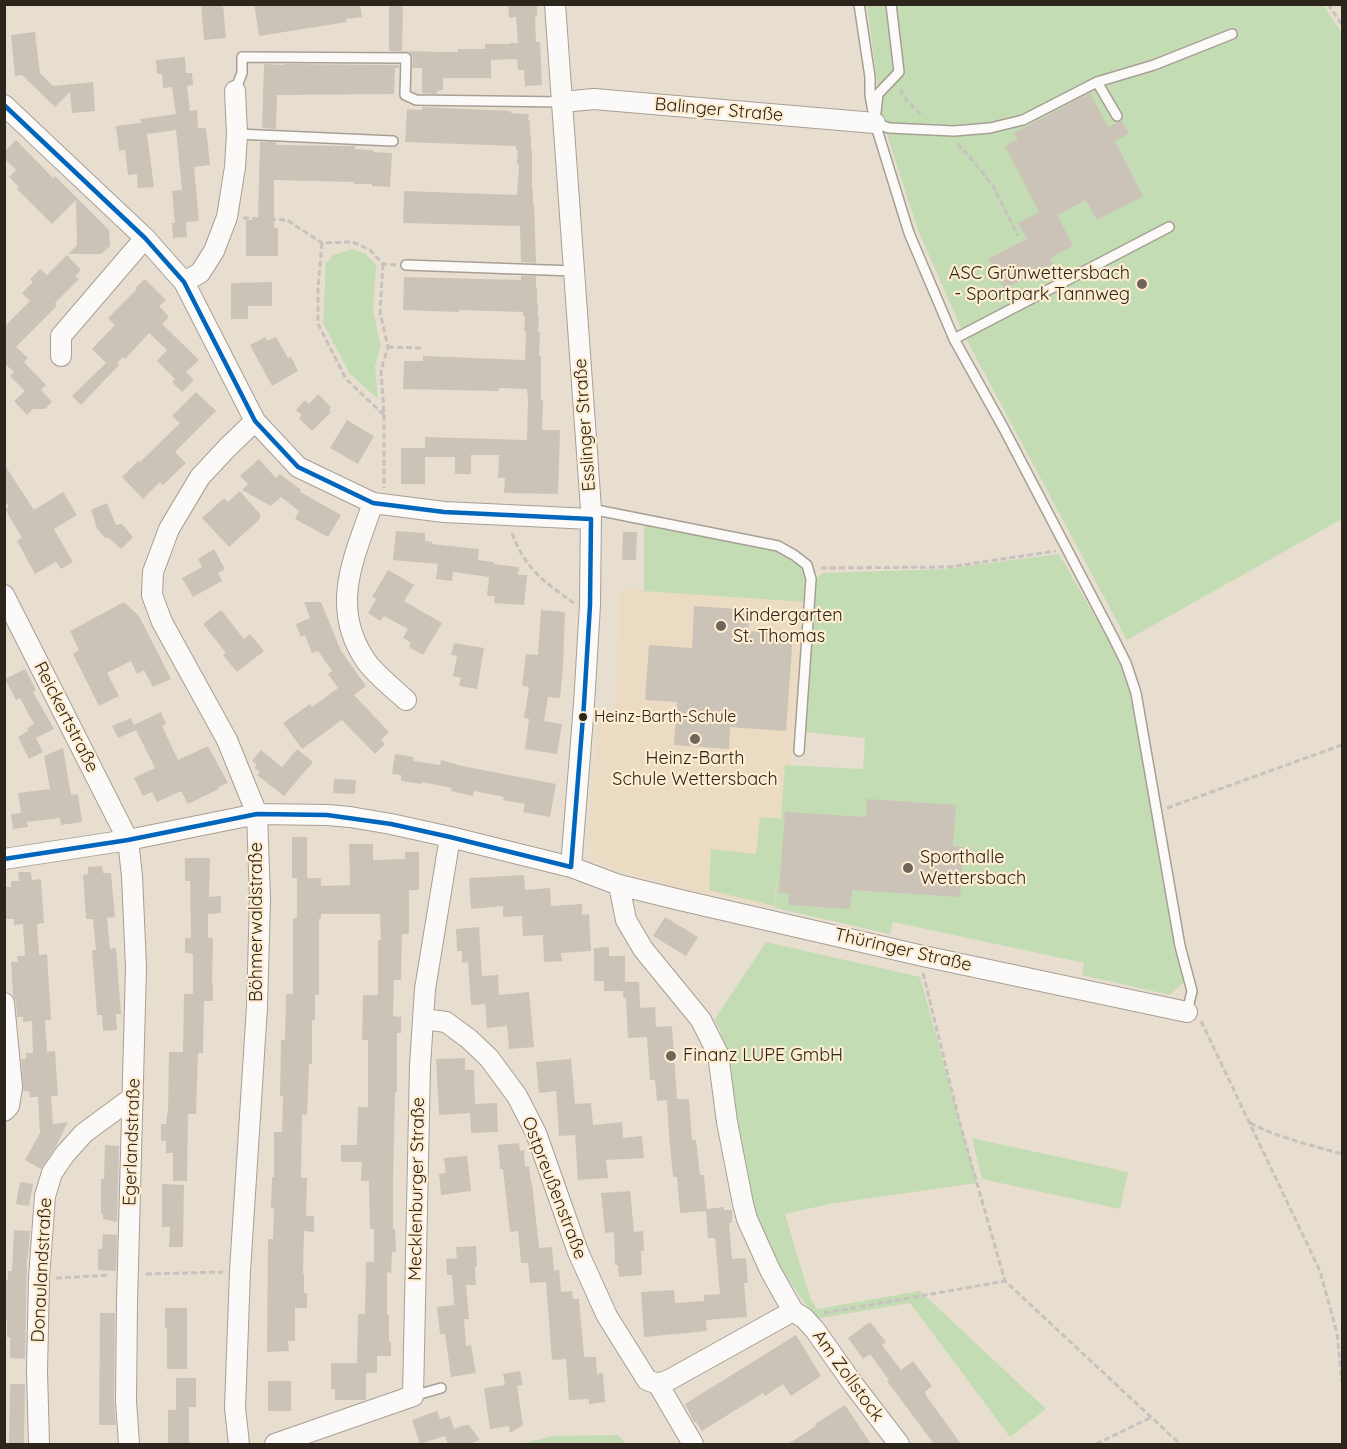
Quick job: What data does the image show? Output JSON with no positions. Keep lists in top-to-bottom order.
{
  "streets": {
    "street": [
      "Balinger Straße",
      "Esslinger Straße",
      "Reickertstraße",
      "Böhmerwaldstraße",
      "Thüringer Straße",
      "Egerlandstraße",
      "Ostpreußenstraße",
      "Mecklenburger Straße",
      "Donaulandstraße",
      "Am Zollstock"
    ]
  },
  "crossings": [
    ["Balinger Straße", "Esslinger Straße"],
    ["Esslinger Straße", "Thüringer Straße"],
    ["Reickertstraße", "Thüringer Straße"],
    ["Reickertstraße", "Egerlandstraße"],
    ["Böhmerwaldstraße", "Thüringer Straße"],
    ["Thüringer Straße", "Egerlandstraße"],
    ["Thüringer Straße", "Mecklenburger Straße"],
    ["Egerlandstraße", "Donaulandstraße"],
    ["Ostpreußenstraße", "Mecklenburger Straße"]
  ],
  "places": [
    "ASC Grünwettersbach - Sportpark Tannweg",
    "Kindergarten St. Thomas",
    "Heinz-Barth-Schule",
    "Heinz-Barth Schule Wettersbach",
    "Sporthalle Wettersbach",
    "Finanz LUPE GmbH"
  ]
}
